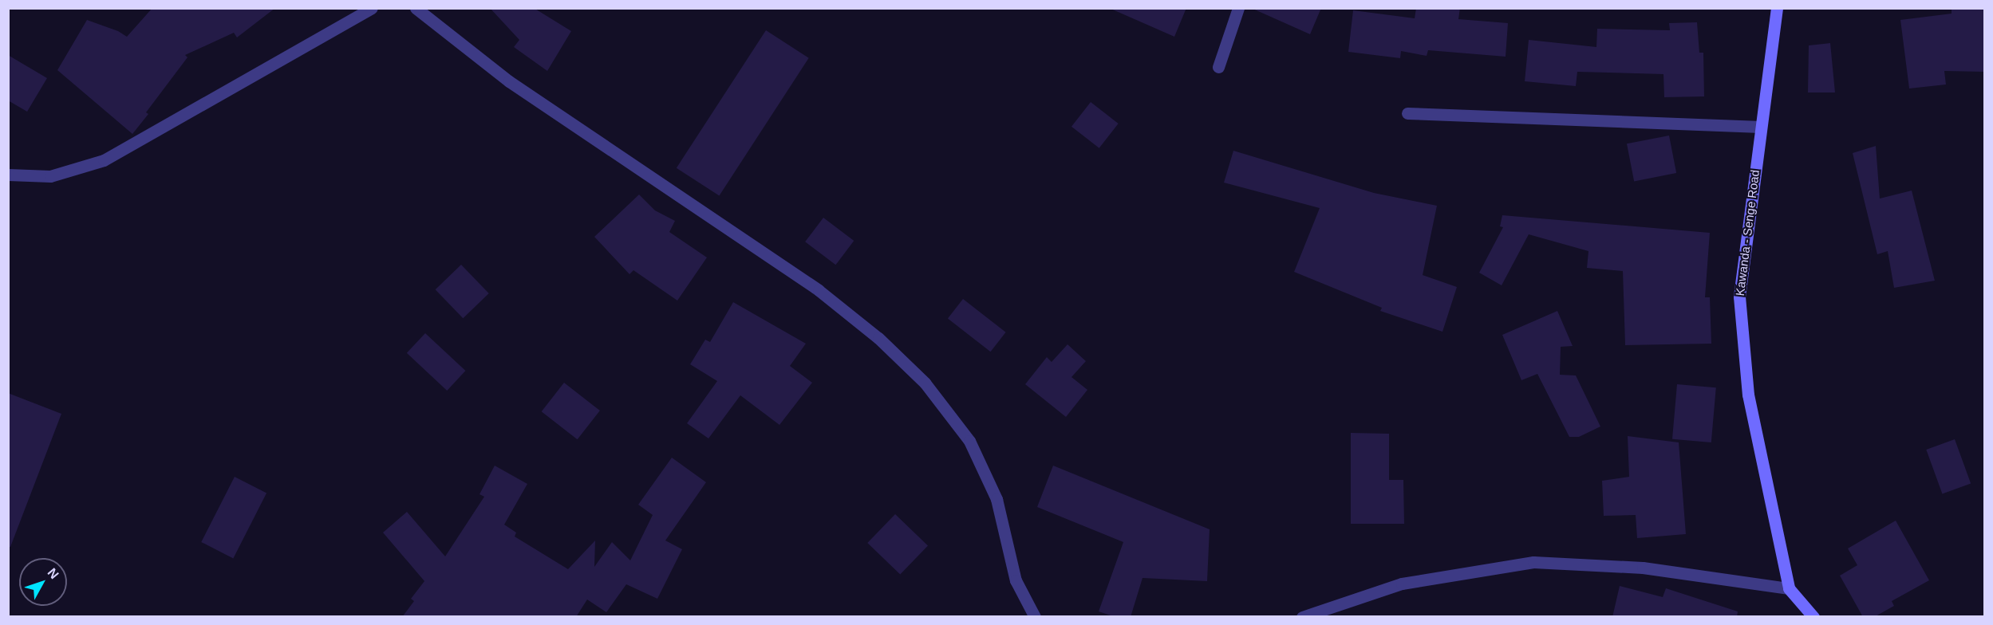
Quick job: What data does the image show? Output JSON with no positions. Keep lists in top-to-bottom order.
{
  "streets": {
    "street": ["Kawanda - Senge Road"]
  },
  "north": "top right"
}
